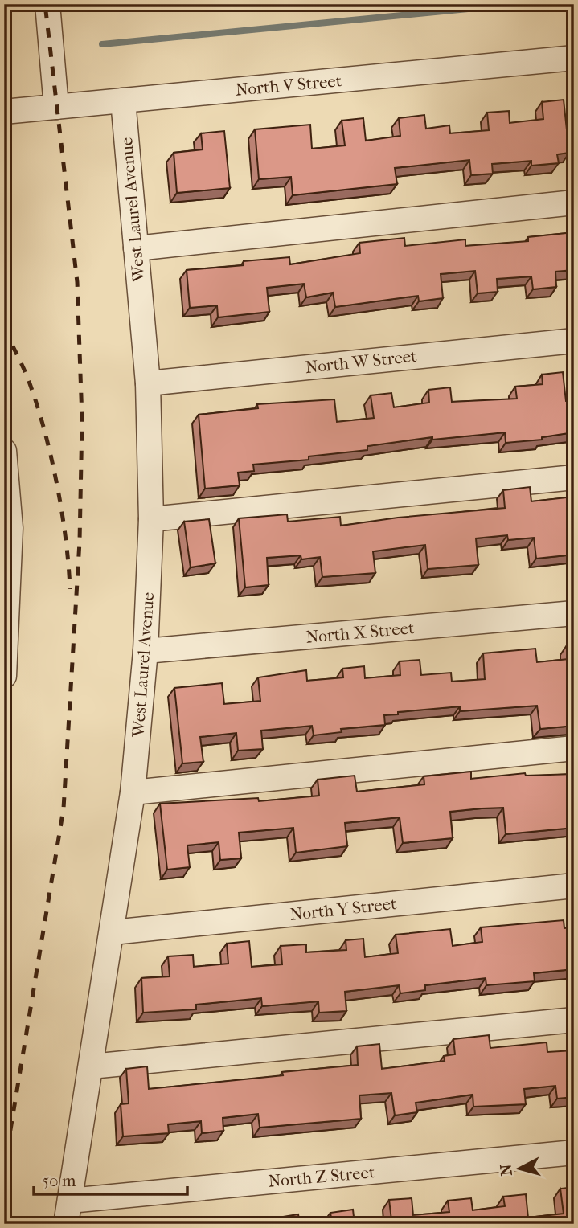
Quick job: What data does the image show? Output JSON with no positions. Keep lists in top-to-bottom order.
{
  "streets": {
    "street": [
      "North V Street",
      "West Laurel Avenue",
      "North W Street",
      "North X Street",
      "North Y Street",
      "North Z Street"
    ]
  },
  "crossings": [
    ["North V Street", "West Laurel Avenue"],
    ["West Laurel Avenue", "North W Street"],
    ["West Laurel Avenue", "North X Street"],
    ["West Laurel Avenue", "North Y Street"],
    ["West Laurel Avenue", "North Z Street"]
  ],
  "scale_bar": "50 m",
  "north": "left"
}
